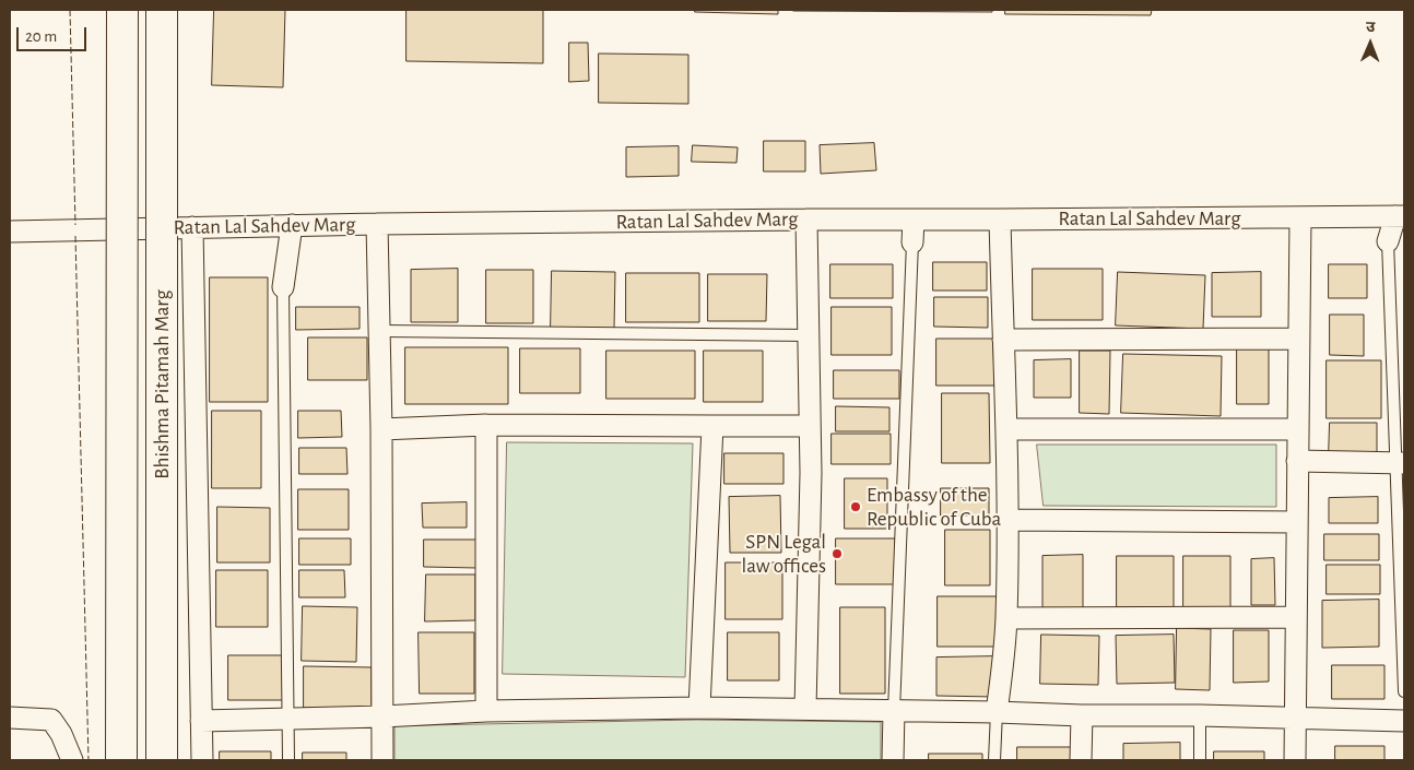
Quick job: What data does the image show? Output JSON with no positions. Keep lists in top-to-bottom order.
{
  "streets": {
    "main road": ["Bhishma Pitamah Marg"],
    "street": ["Ratan Lal Sahdev Marg"]
  },
  "places": ["Embassy of the Republic of Cuba", "SPN Legal law offices"],
  "scale_bar": "20 m",
  "north": "top"
}
